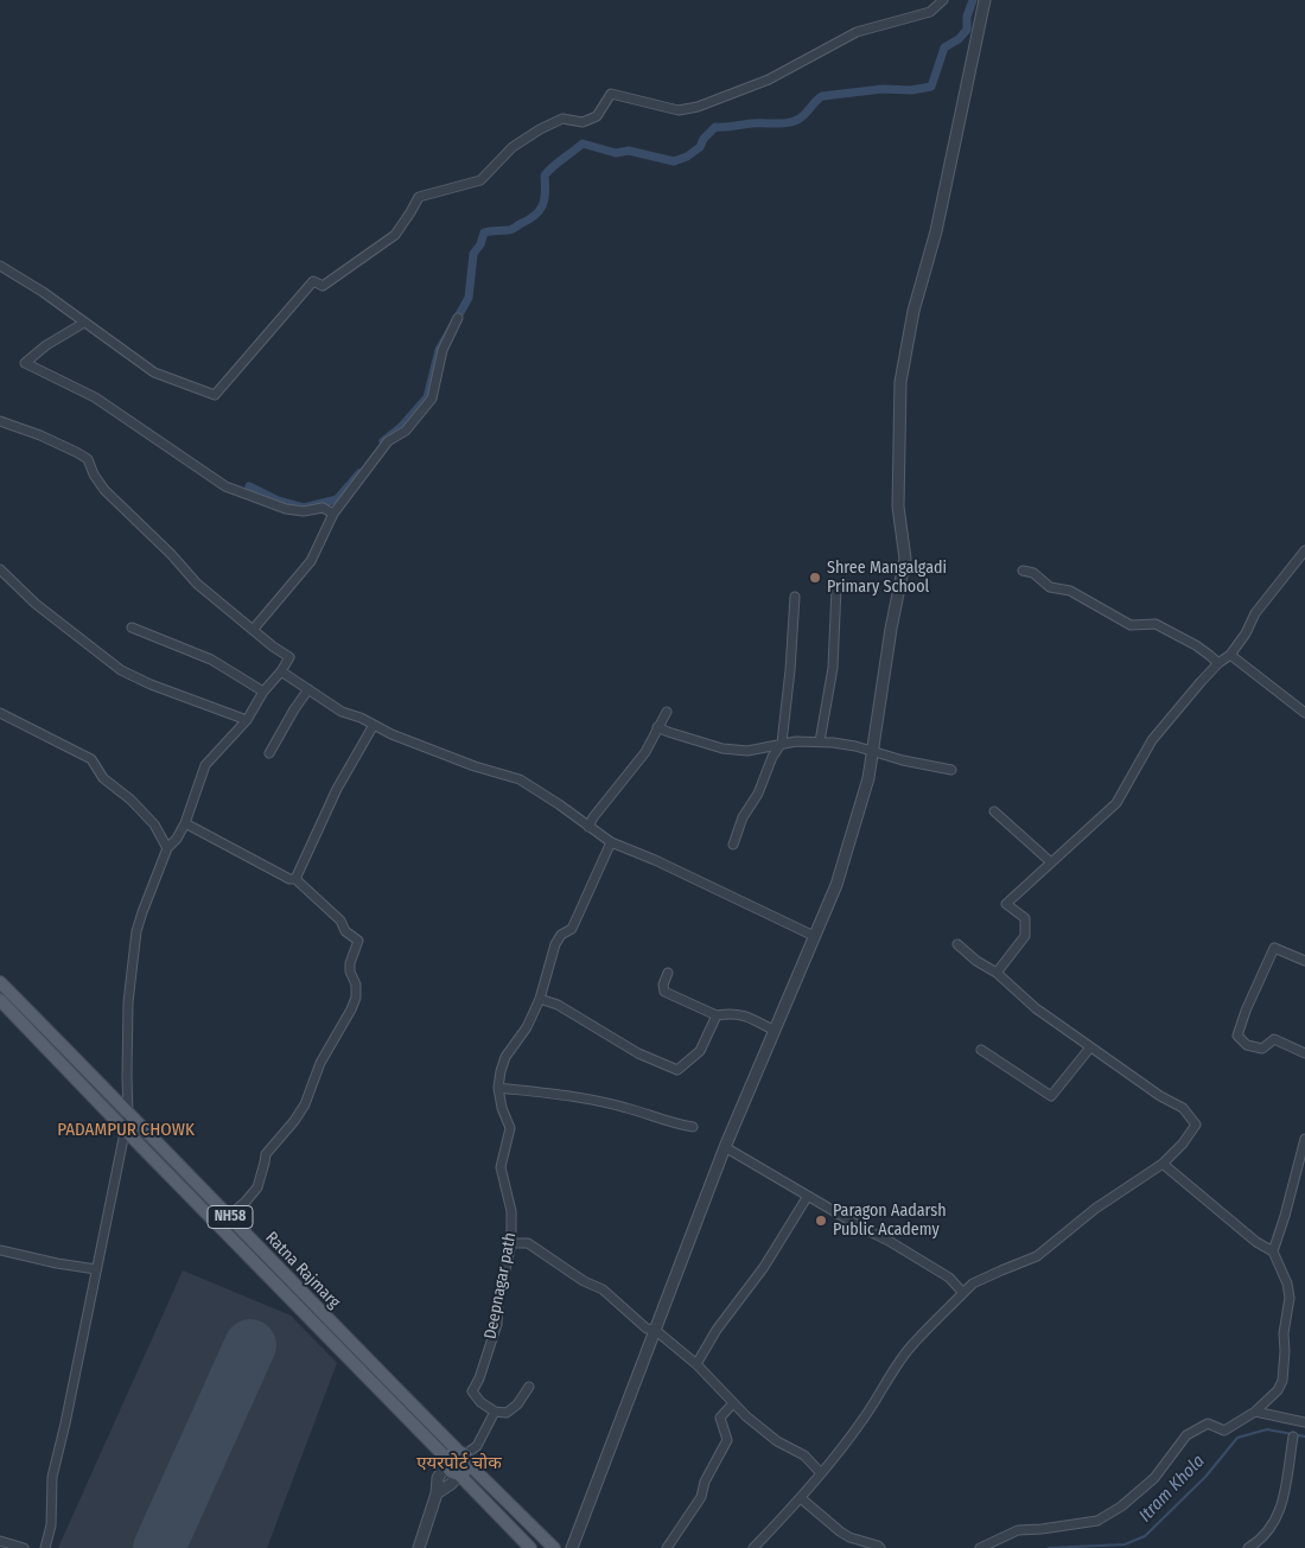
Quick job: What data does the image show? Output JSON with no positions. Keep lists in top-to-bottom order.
{
  "streets": {
    "main road": ["NH58", "Ratna Rajmarg"],
    "street": ["Deepnagar path"]
  },
  "districts": ["PADAMPUR CHOWK", "एयरपोर्ट चोक"],
  "water": ["Itram Khola"],
  "places": ["Shree Mangalgadi Primary School", "Paragon Aadarsh Public Academy"]
}
